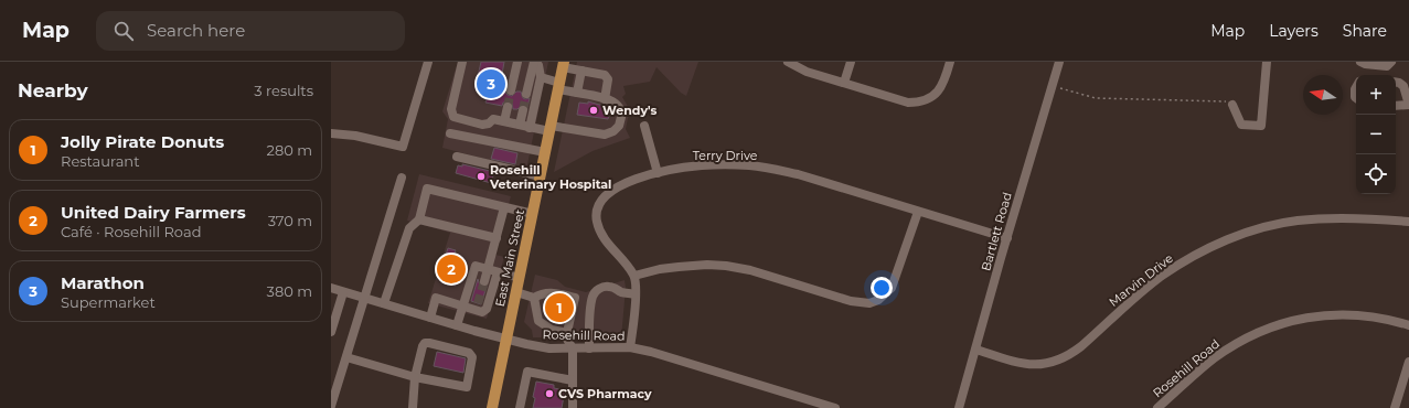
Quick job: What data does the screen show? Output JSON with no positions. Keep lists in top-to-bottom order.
{
  "streets": {
    "main road": ["East Main Street"],
    "street": [
      "Terry Drive",
      "Bartlett Road",
      "Marvin Drive",
      "Rosehill Road"
    ]
  },
  "crossings": [
    ["Terry Drive", "Bartlett Road"],
    ["Bartlett Road", "Marvin Drive"],
    ["East Main Street", "Rosehill Road"]
  ],
  "places": ["Wendy's", "Rosehill Veterinary Hospital", "CVS Pharmacy"],
  "north": "left",
  "page": {
    "header": "Map",
    "search": "Search here",
    "nav": ["Map", "Layers", "Share"],
    "heading": ["Nearby", "3 results"],
    "pins": ["3", "2", "1"],
    "map_buttons": ["+", "−"],
    "list": [
      {
        "mark": "1",
        "name": "Jolly Pirate Donuts",
        "note": "Restaurant",
        "value": "280 m"
      },
      {
        "mark": "2",
        "name": "United Dairy Farmers",
        "note": "Café · Rosehill Road",
        "value": "370 m"
      },
      {
        "mark": "3",
        "name": "Marathon",
        "note": "Supermarket",
        "value": "380 m"
      }
    ]
  }
}
